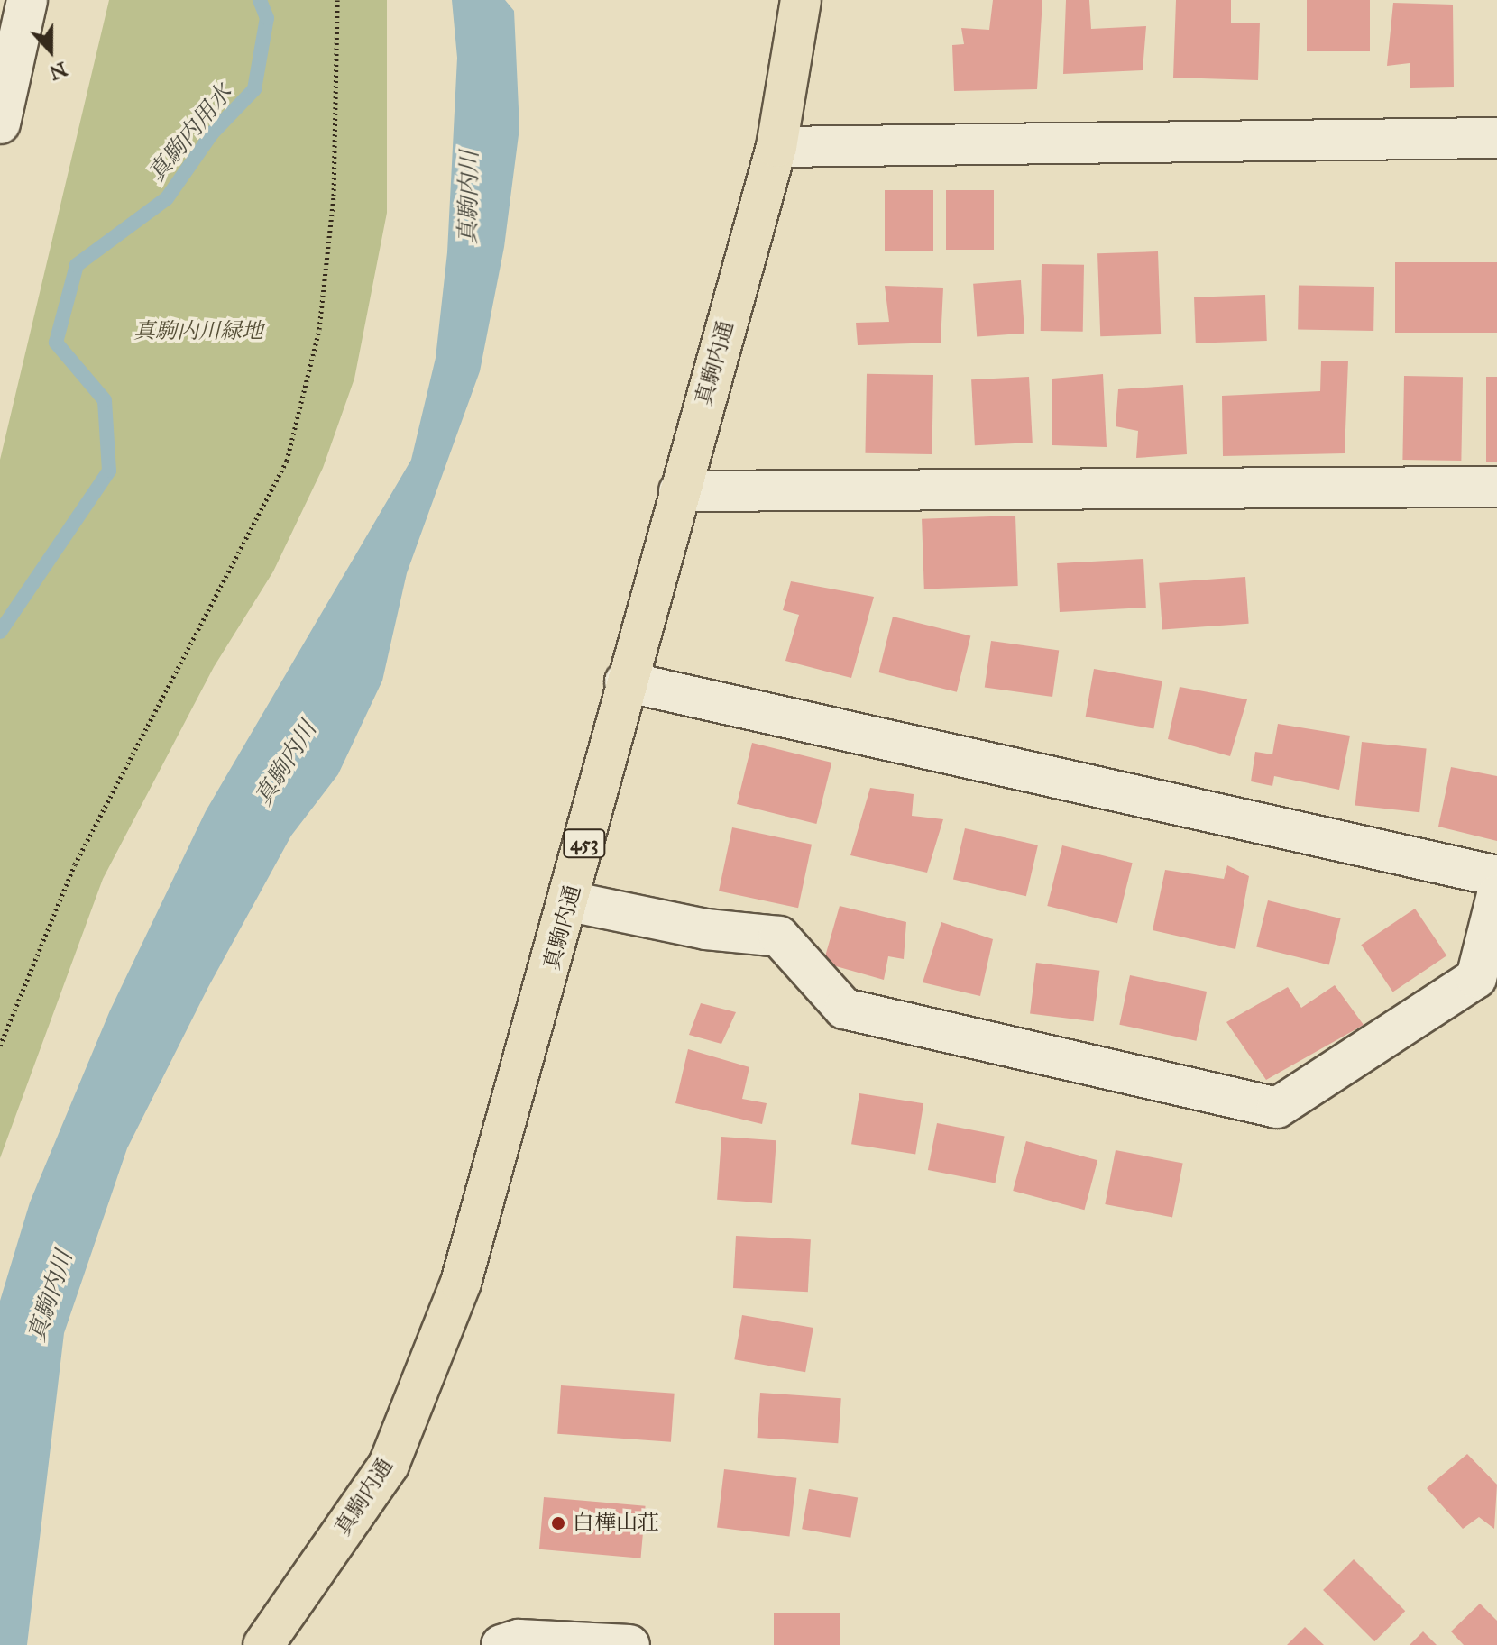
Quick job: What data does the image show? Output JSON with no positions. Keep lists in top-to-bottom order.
{
  "streets": {
    "highway": ["真駒内通", "453"]
  },
  "water": ["真駒内用水", "真駒内川"],
  "parks": ["真駒内川緑地"],
  "places": ["白樺山荘"],
  "north": "bottom"
}
